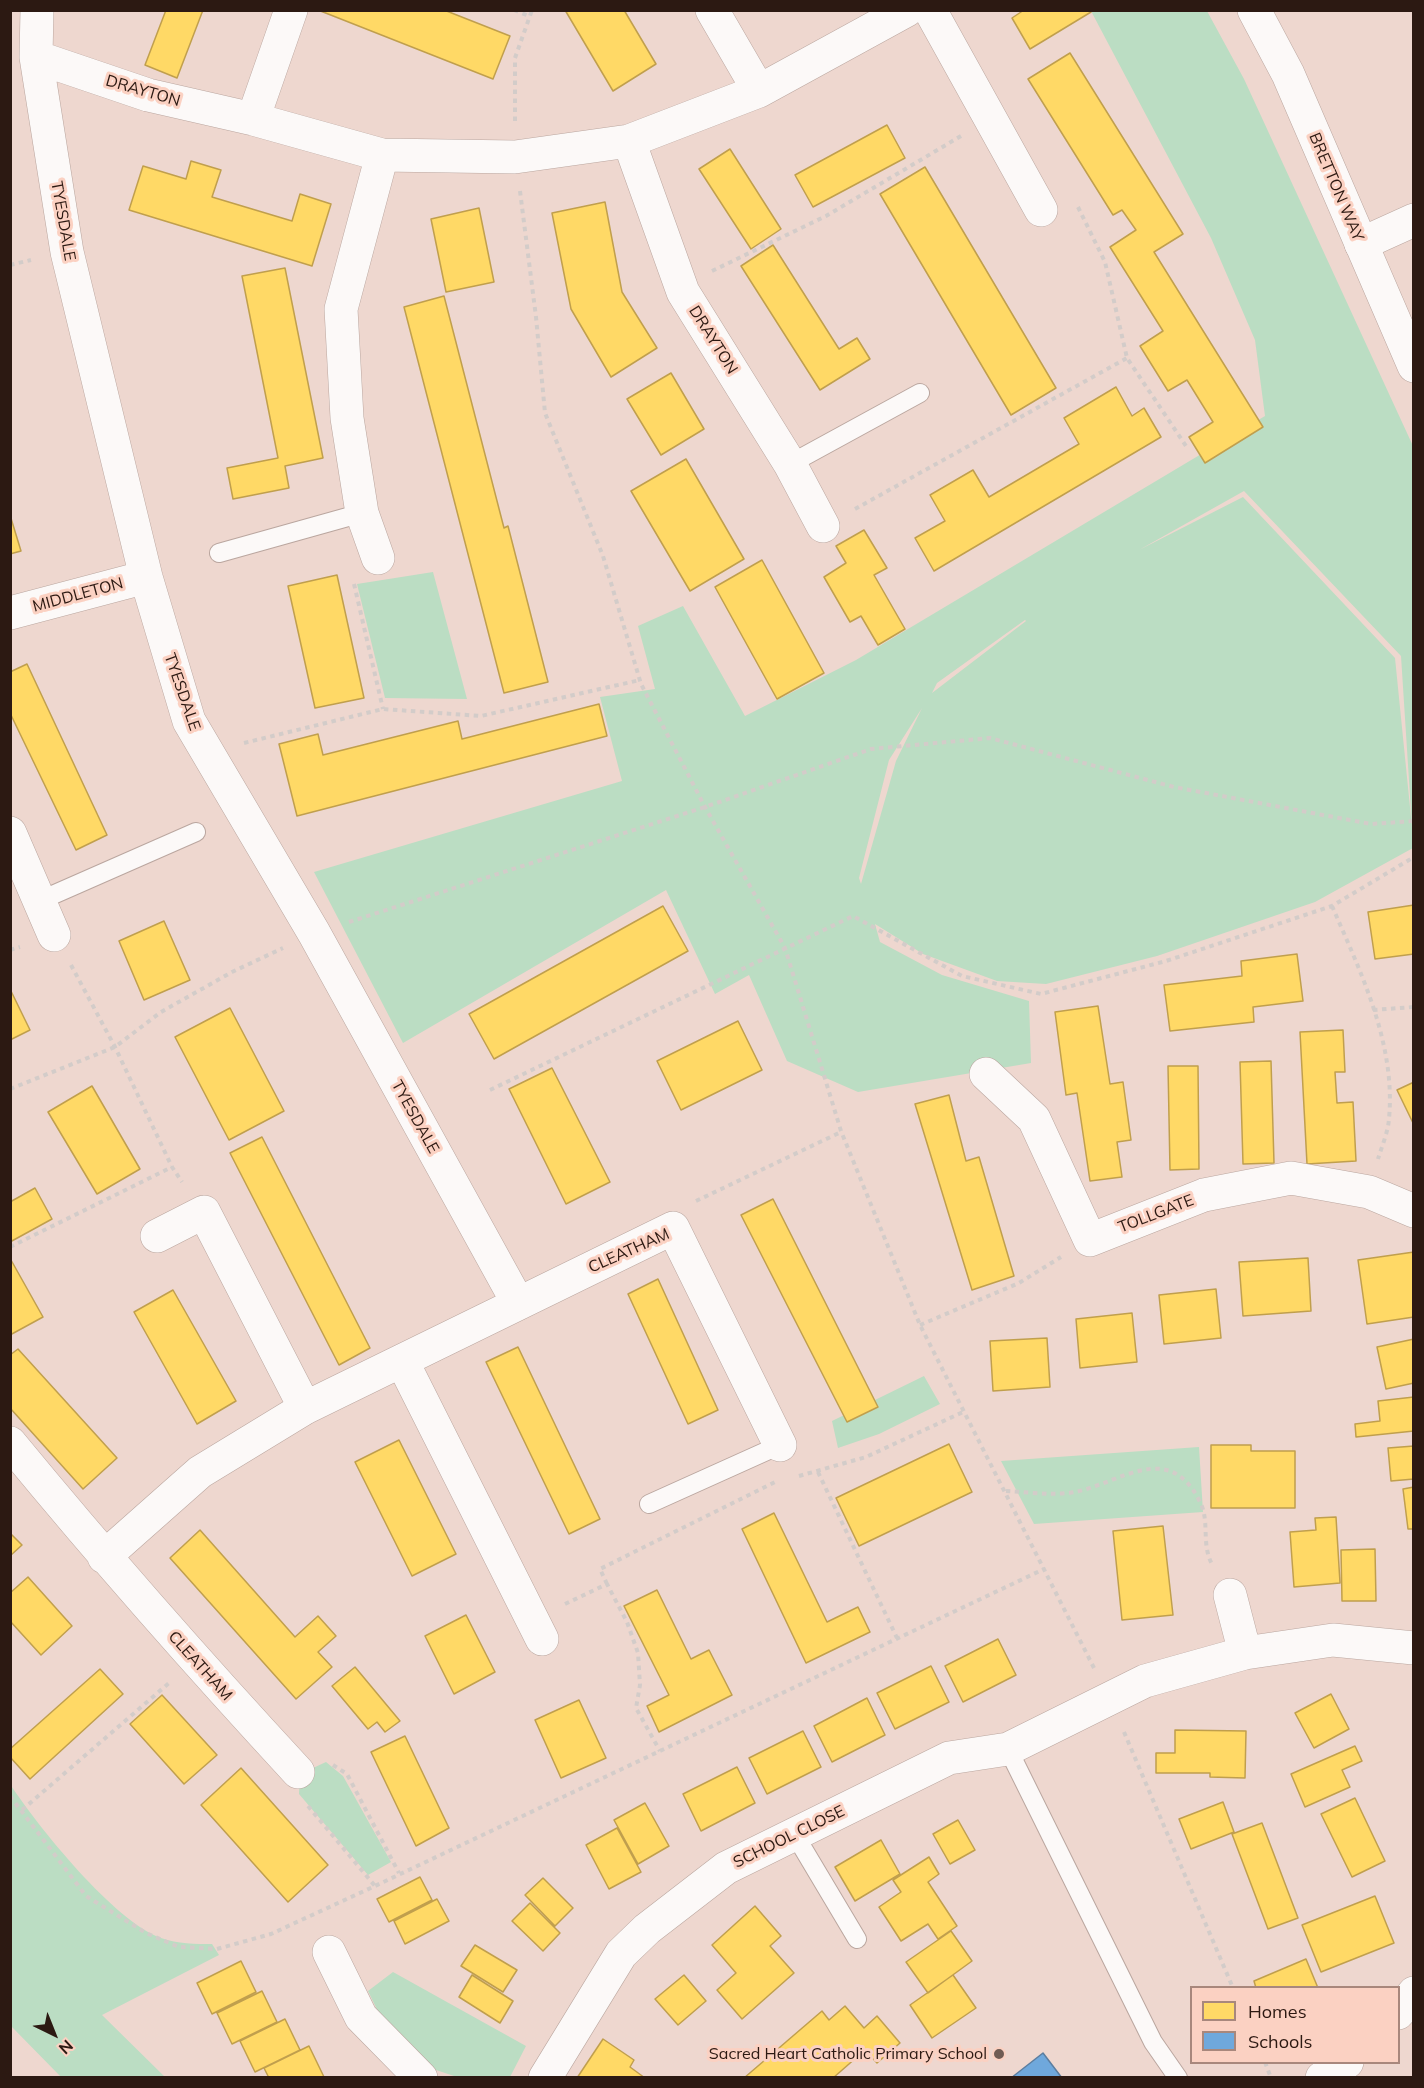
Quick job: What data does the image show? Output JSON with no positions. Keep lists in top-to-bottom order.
{
  "streets": {
    "street": [
      "DRAYTON",
      "BRETTON WAY",
      "TYESDALE",
      "MIDDLETON",
      "TOLLGATE",
      "CLEATHAM",
      "SCHOOL CLOSE"
    ]
  },
  "crossings": [
    ["DRAYTON", "TYESDALE"],
    ["TYESDALE", "MIDDLETON"],
    ["TYESDALE", "CLEATHAM"]
  ],
  "places": ["Sacred Heart Catholic Primary School"],
  "legend": ["Homes", "Schools"],
  "north": "bottom right"
}
